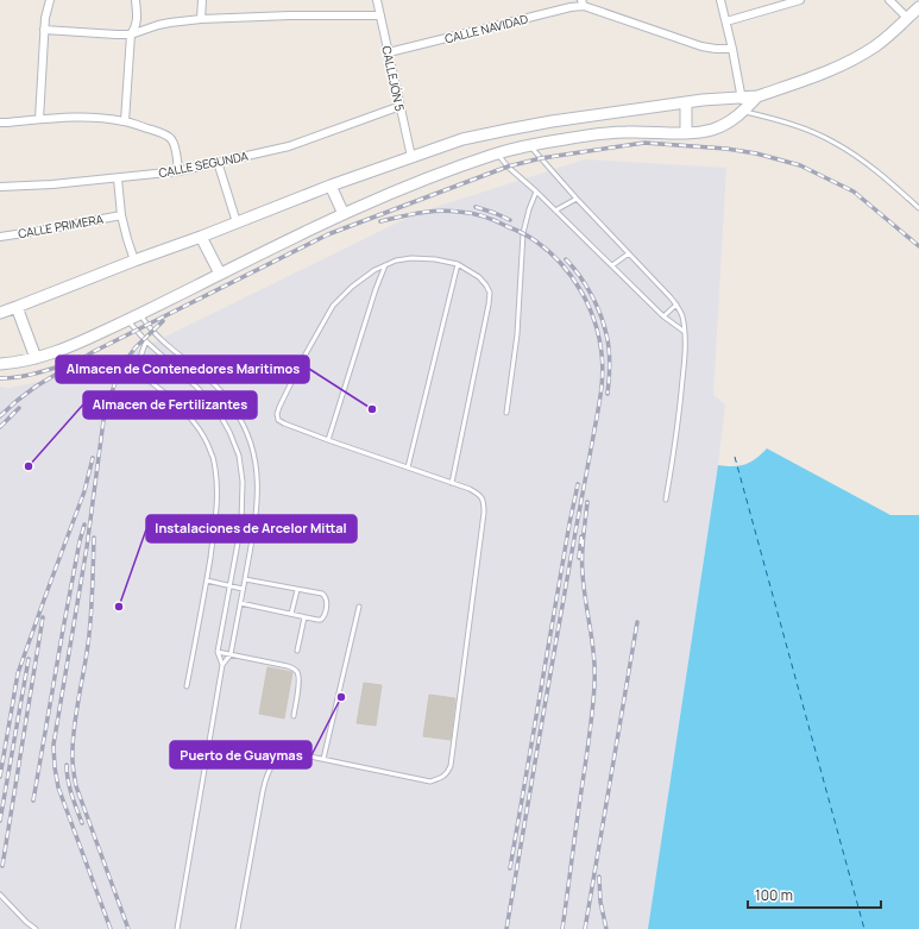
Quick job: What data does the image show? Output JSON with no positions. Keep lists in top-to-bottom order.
{
  "streets": {
    "street": [
      "CALLE NAVIDAD",
      "CALLEJÓN 5",
      "CALLE SEGUNDA",
      "CALLE PRIMERA"
    ]
  },
  "crossings": [
    ["CALLE NAVIDAD", "CALLEJÓN 5"],
    ["CALLEJÓN 5", "CALLE SEGUNDA"]
  ],
  "places": [
    "Almacen de Contenedores Maritimos",
    "Almacen de Fertilizantes",
    "Instalaciones de Arcelor Mittal",
    "Puerto de Guaymas"
  ],
  "scale_bar": "100 m"
}
